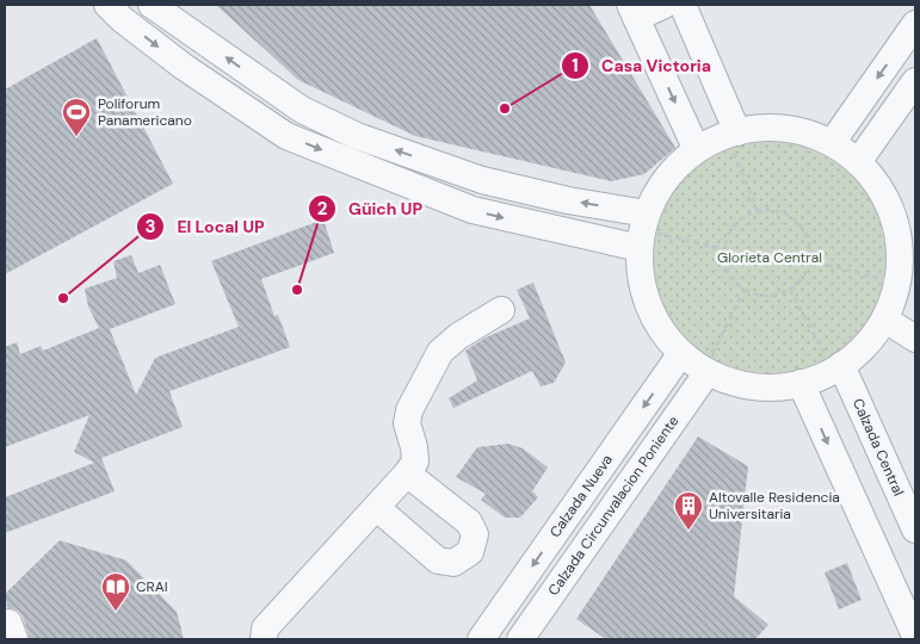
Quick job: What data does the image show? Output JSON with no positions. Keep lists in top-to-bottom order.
{
  "streets": {
    "street": ["Calzada Central", "Calzada Nueva", "Calzada Circunvalacion Poniente"]
  },
  "parks": ["Glorieta Central"],
  "places": {
    "other": ["Casa Victoria", "Güich UP", "El Local UP"],
    "sports": ["Poliforum Panamericano"],
    "building": ["Altovalle Residencia Universitaria"],
    "library": ["CRAI"]
  }
}
